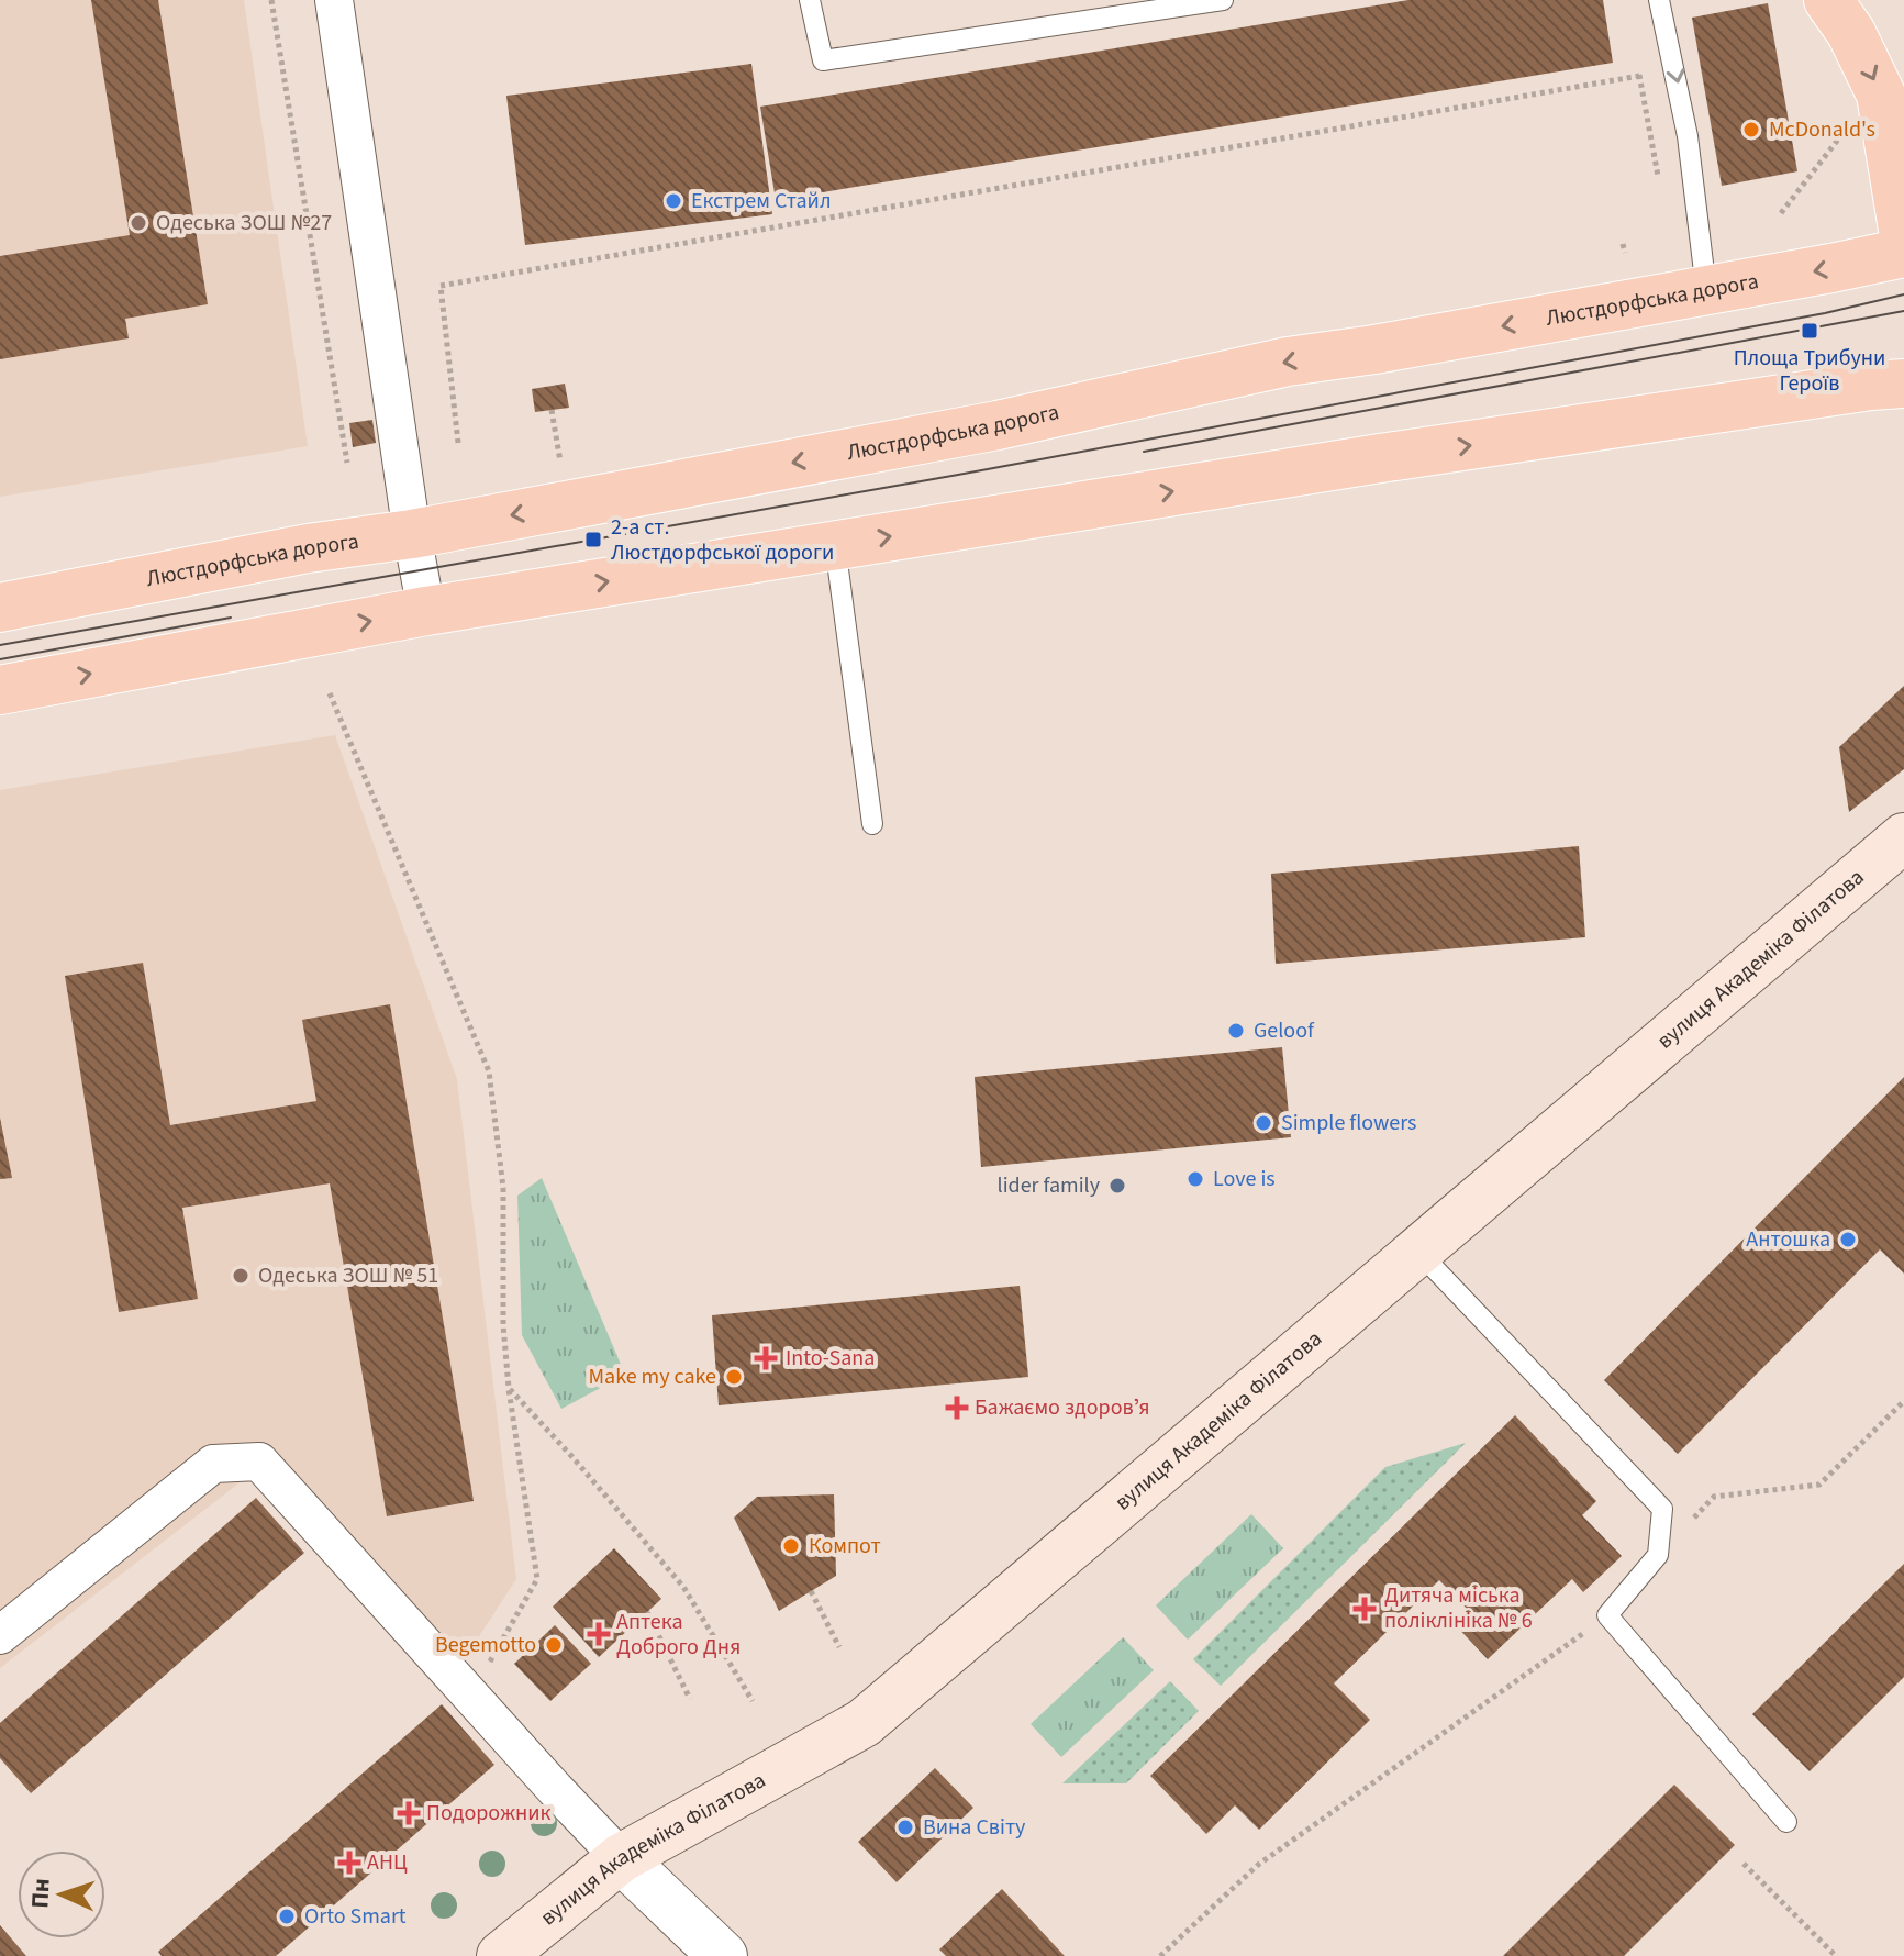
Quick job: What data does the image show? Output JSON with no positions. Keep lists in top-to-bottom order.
{
  "streets": {
    "main road": ["Люстдорфська дорога", "вулиця Академіка Філатова"]
  },
  "places": {
    "other": [
      "McDonald's",
      "Екстрем Стайл",
      "Одеська ЗОШ №27",
      "Geloof",
      "Simple flowers",
      "Love is",
      "lider family",
      "Антошка",
      "Одеська ЗОШ № 51",
      "Make my cake",
      "Компот",
      "Begemotto",
      "Вина Світу",
      "Orto Smart"
    ],
    "transit": ["Площа Трибуни Героїв", "2-а ст. Люстдорфської дороги"],
    "health": [
      "Into-Sana",
      "Бажаємо здоровʼя",
      "Дитяча міська поліклініка № 6",
      "Аптека Доброго Дня",
      "Подорожник",
      "АНЦ"
    ]
  },
  "north": "left"
}
